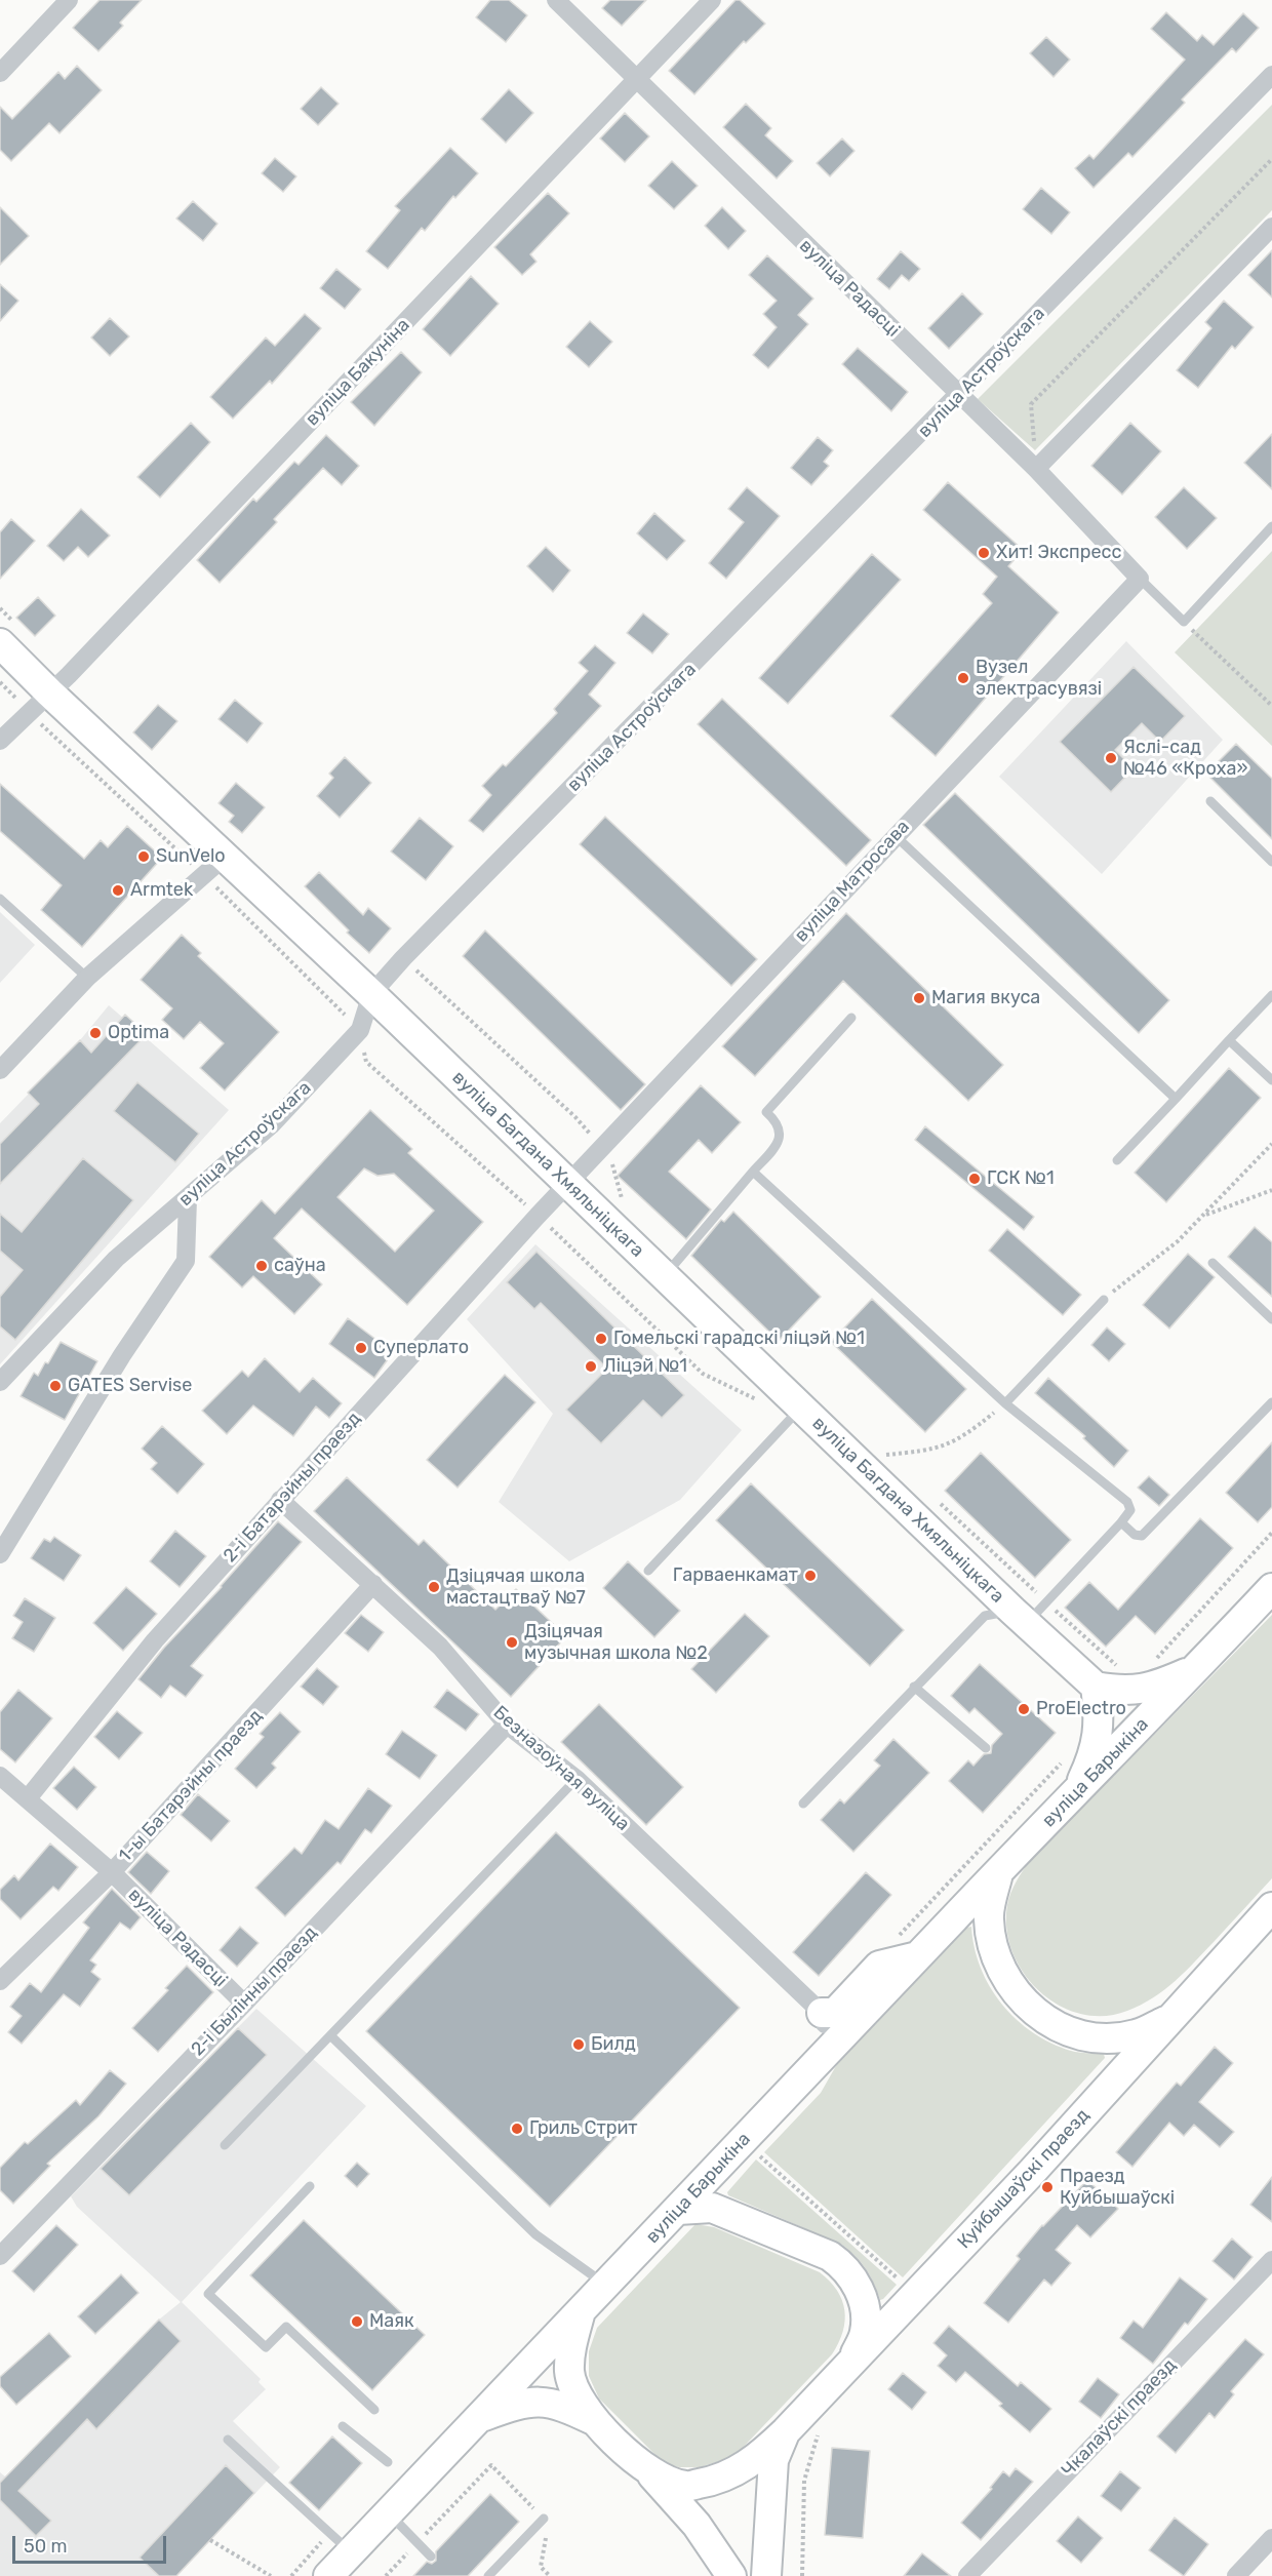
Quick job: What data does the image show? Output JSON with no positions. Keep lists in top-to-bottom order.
{
  "streets": {
    "main road": ["вуліца Багдана Хмяльніцкага", "вуліца Барыкіна", "Куйбышаўскі праезд"],
    "street": [
      "вуліца Радасці",
      "вуліца Бакуніна",
      "вуліца Астроўскага",
      "вуліца Матросава",
      "2-і Батарэйны праезд",
      "Безназоўная вуліца",
      "1-ы Батарэйны праезд",
      "2-і Былінны праезд",
      "Чкалаўскі праезд"
    ]
  },
  "crossings": [
    ["вуліца Радасці", "вуліца Бакуніна"],
    ["вуліца Радасці", "вуліца Астроўскага"],
    ["вуліца Радасці", "вуліца Матросава"],
    ["вуліца Радасці", "2-і Батарэйны праезд"],
    ["вуліца Радасці", "1-ы Батарэйны праезд"],
    ["вуліца Радасці", "2-і Былінны праезд"],
    ["вуліца Бакуніна", "вуліца Багдана Хмяльніцкага"],
    ["вуліца Астроўскага", "вуліца Багдана Хмяльніцкага"],
    ["вуліца Матросава", "вуліца Багдана Хмяльніцкага"],
    ["вуліца Матросава", "2-і Батарэйны праезд"],
    ["вуліца Багдана Хмяльніцкага", "2-і Батарэйны праезд"],
    ["2-і Батарэйны праезд", "Безназоўная вуліца"],
    ["Безназоўная вуліца", "вуліца Барыкіна"],
    ["Безназоўная вуліца", "1-ы Батарэйны праезд"],
    ["Безназоўная вуліца", "2-і Былінны праезд"]
  ],
  "places": [
    "Хит! Экспресс",
    "Вузел электрасувязі",
    "Яслі-сад №46 «Кроха»",
    "SunVelo",
    "Armtek",
    "Магия вкуса",
    "Optima",
    "ГСК №1",
    "саўна",
    "Гомельскі гарадскі ліцэй №1",
    "Суперлато",
    "Ліцэй №1",
    "GATES Servise",
    "Гарваенкамат",
    "Дзіцячая школа мастацтваў №7",
    "Дзіцячая музычная школа №2",
    "ProElectro",
    "Билд",
    "Гриль Стрит",
    "Праезд Куйбышаўскі",
    "Маяк"
  ],
  "scale_bar": "50 m"
}
